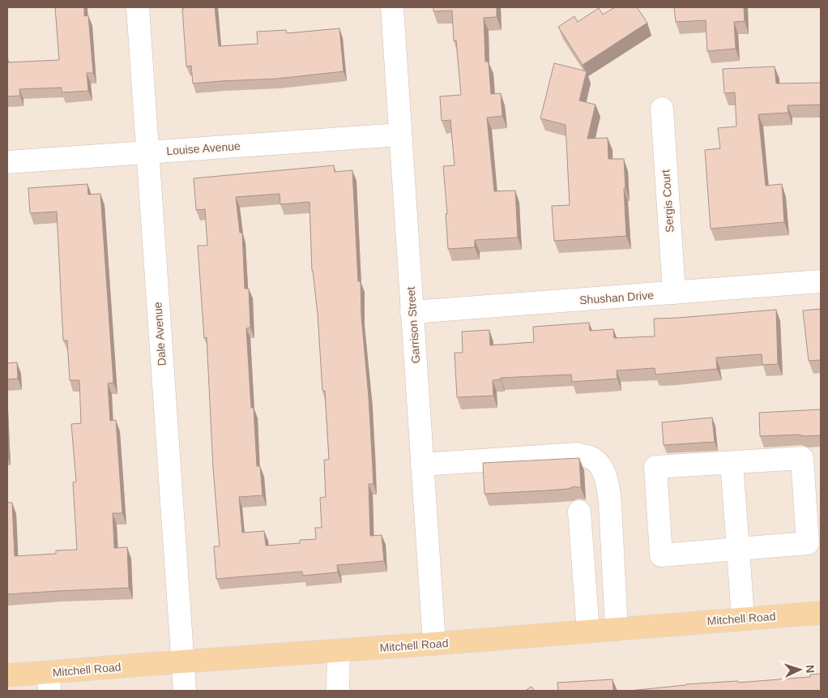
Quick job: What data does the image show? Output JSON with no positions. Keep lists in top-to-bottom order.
{
  "streets": {
    "main road": ["Mitchell Road"],
    "street": [
      "Louise Avenue",
      "Sergis Court",
      "Shushan Drive",
      "Garrison Street",
      "Dale Avenue"
    ]
  },
  "crossings": [
    ["Louise Avenue", "Garrison Street"],
    ["Louise Avenue", "Dale Avenue"],
    ["Sergis Court", "Shushan Drive"],
    ["Shushan Drive", "Garrison Street"],
    ["Garrison Street", "Mitchell Road"],
    ["Dale Avenue", "Mitchell Road"]
  ],
  "north": "right"
}
